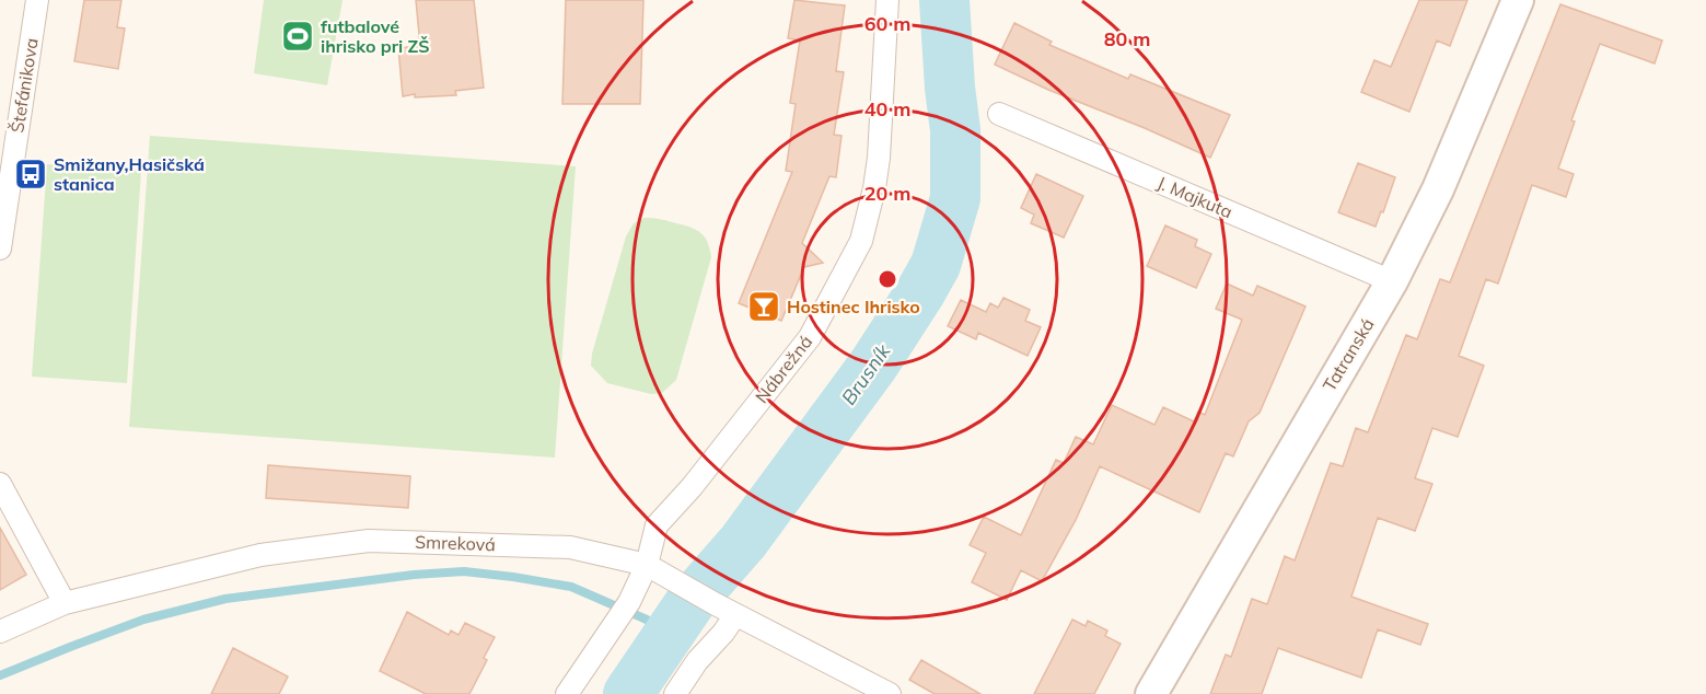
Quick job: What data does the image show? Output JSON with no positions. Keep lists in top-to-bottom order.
{
  "streets": {
    "main road": ["Tatranská"],
    "street": [
      "Štefánikova",
      "J. Majkuta",
      "Nábrežná",
      "Smreková"
    ]
  },
  "crossings": [
    ["J. Majkuta", "Tatranská"],
    ["Nábrežná", "Smreková"]
  ],
  "water": ["Brusník"],
  "places": {
    "sports": ["futbalové ihrisko pri ZŠ"],
    "bus stop": ["Smižany,Hasičská stanica"],
    "bar": ["Hostinec Ihrisko"]
  },
  "rings": [
    "60 m",
    "80 m",
    "40 m",
    "20 m"
  ]
}
